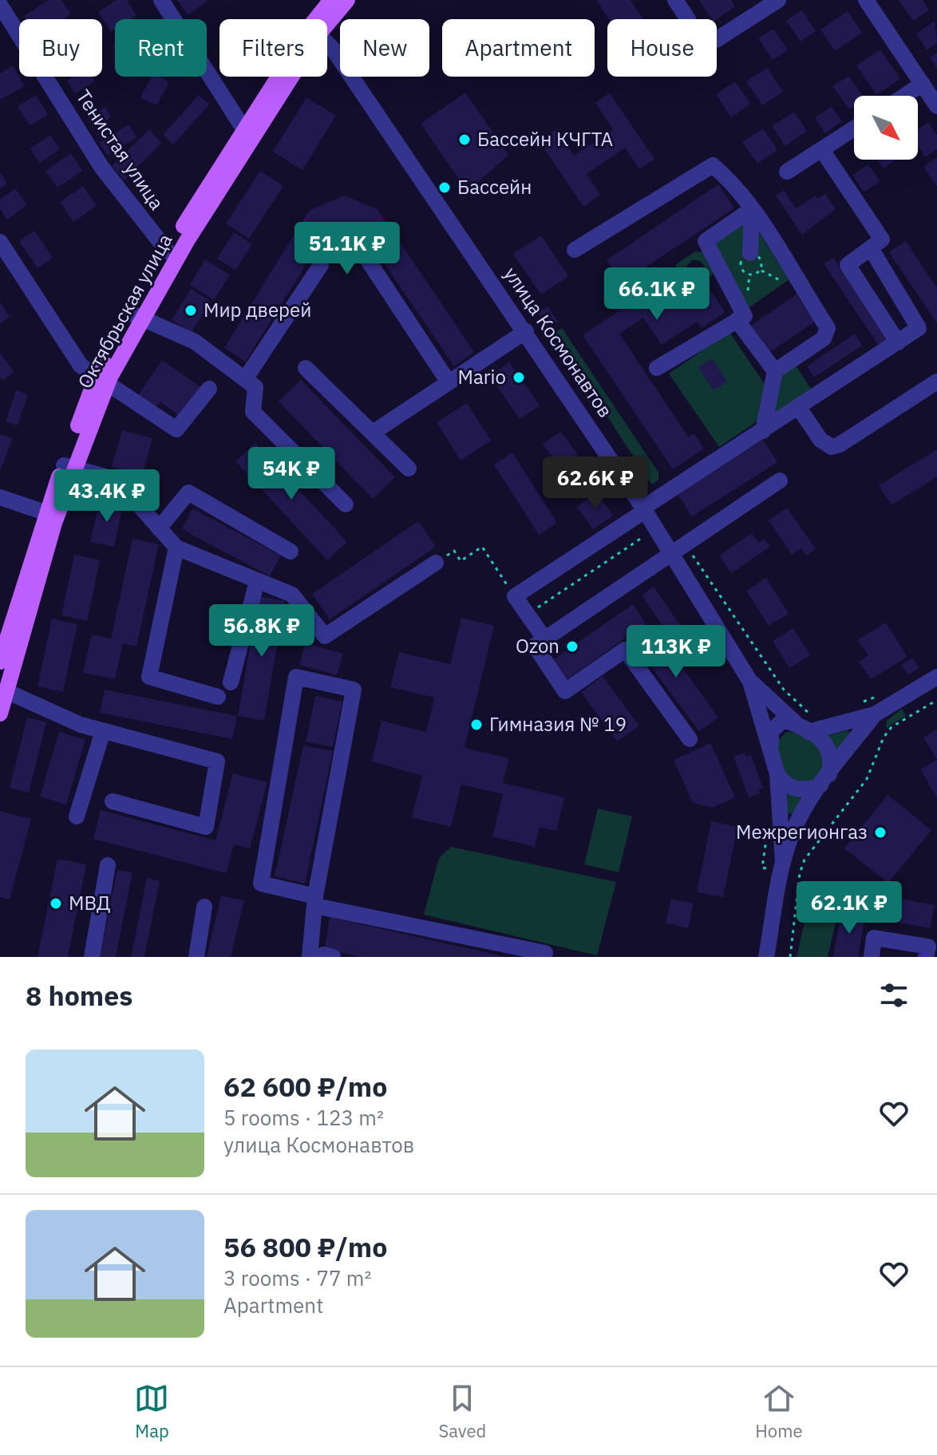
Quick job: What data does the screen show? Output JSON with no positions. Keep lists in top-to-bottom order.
{
  "streets": {
    "main road": ["Октябрьская улица"],
    "street": ["Тенистая улица", "улица Космонавтов"]
  },
  "crossings": [
    ["Тенистая улица", "Октябрьская улица"]
  ],
  "places": [
    "Бассейн КЧГТА",
    "Бассейн",
    "Мир дверей",
    "Mario",
    "Ozon",
    "Гимназия № 19",
    "Межрегионгаз",
    "МВД"
  ],
  "north": "bottom right",
  "page": {
    "chip": [
      "Buy",
      "Rent",
      "Filters",
      "New",
      "Apartment",
      "House"
    ],
    "price": [
      "51.1K ₽",
      "66.1K ₽",
      "54K ₽",
      "62.6K ₽",
      "43.4K ₽",
      "56.8K ₽",
      "113K ₽",
      "62.1K ₽"
    ],
    "heading": "8 homes",
    "list": [
      {
        "name": "62 600 ₽/mo",
        "note": "5 rooms · 123 m² · улица Космонавтов"
      },
      {
        "name": "56 800 ₽/mo",
        "note": "3 rooms · 77 m² · Apartment"
      }
    ],
    "tabs": ["Map", "Saved", "Home"]
  }
}
